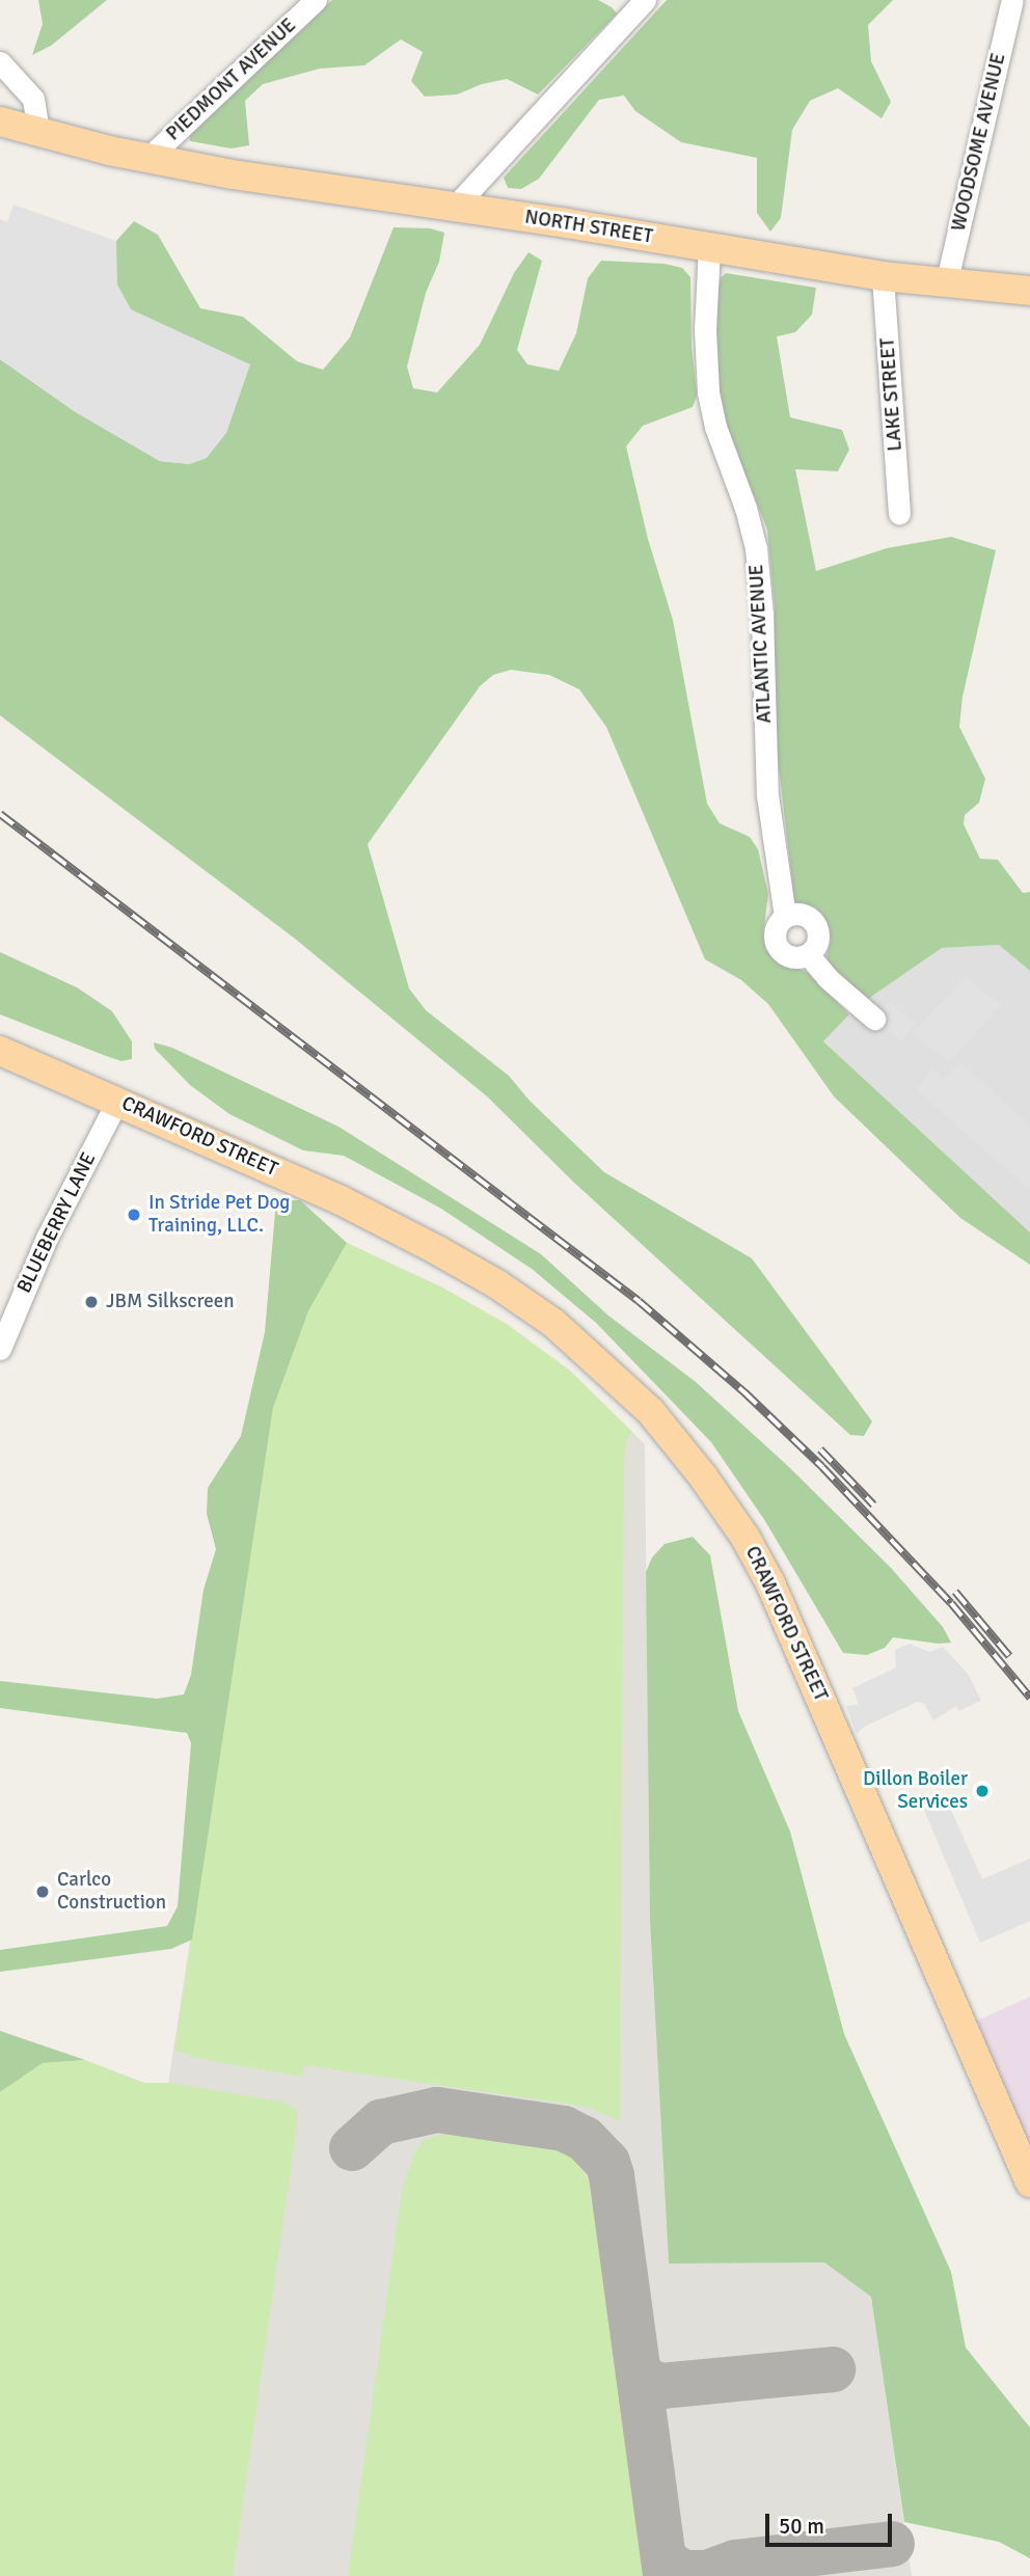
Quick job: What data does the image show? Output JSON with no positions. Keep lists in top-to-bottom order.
{
  "streets": {
    "main road": ["NORTH STREET", "CRAWFORD STREET"],
    "street": [
      "PIEDMONT AVENUE",
      "WOODSOME AVENUE",
      "LAKE STREET",
      "ATLANTIC AVENUE",
      "BLUEBERRY LANE"
    ]
  },
  "crossings": [
    ["PIEDMONT AVENUE", "NORTH STREET"],
    ["WOODSOME AVENUE", "NORTH STREET"],
    ["NORTH STREET", "LAKE STREET"],
    ["NORTH STREET", "ATLANTIC AVENUE"],
    ["CRAWFORD STREET", "BLUEBERRY LANE"]
  ],
  "places": [
    "In Stride Pet Dog Training, LLC.",
    "JBM Silkscreen",
    "Dillon Boiler Services",
    "Carlco Construction"
  ],
  "scale_bar": "50 m"
}
